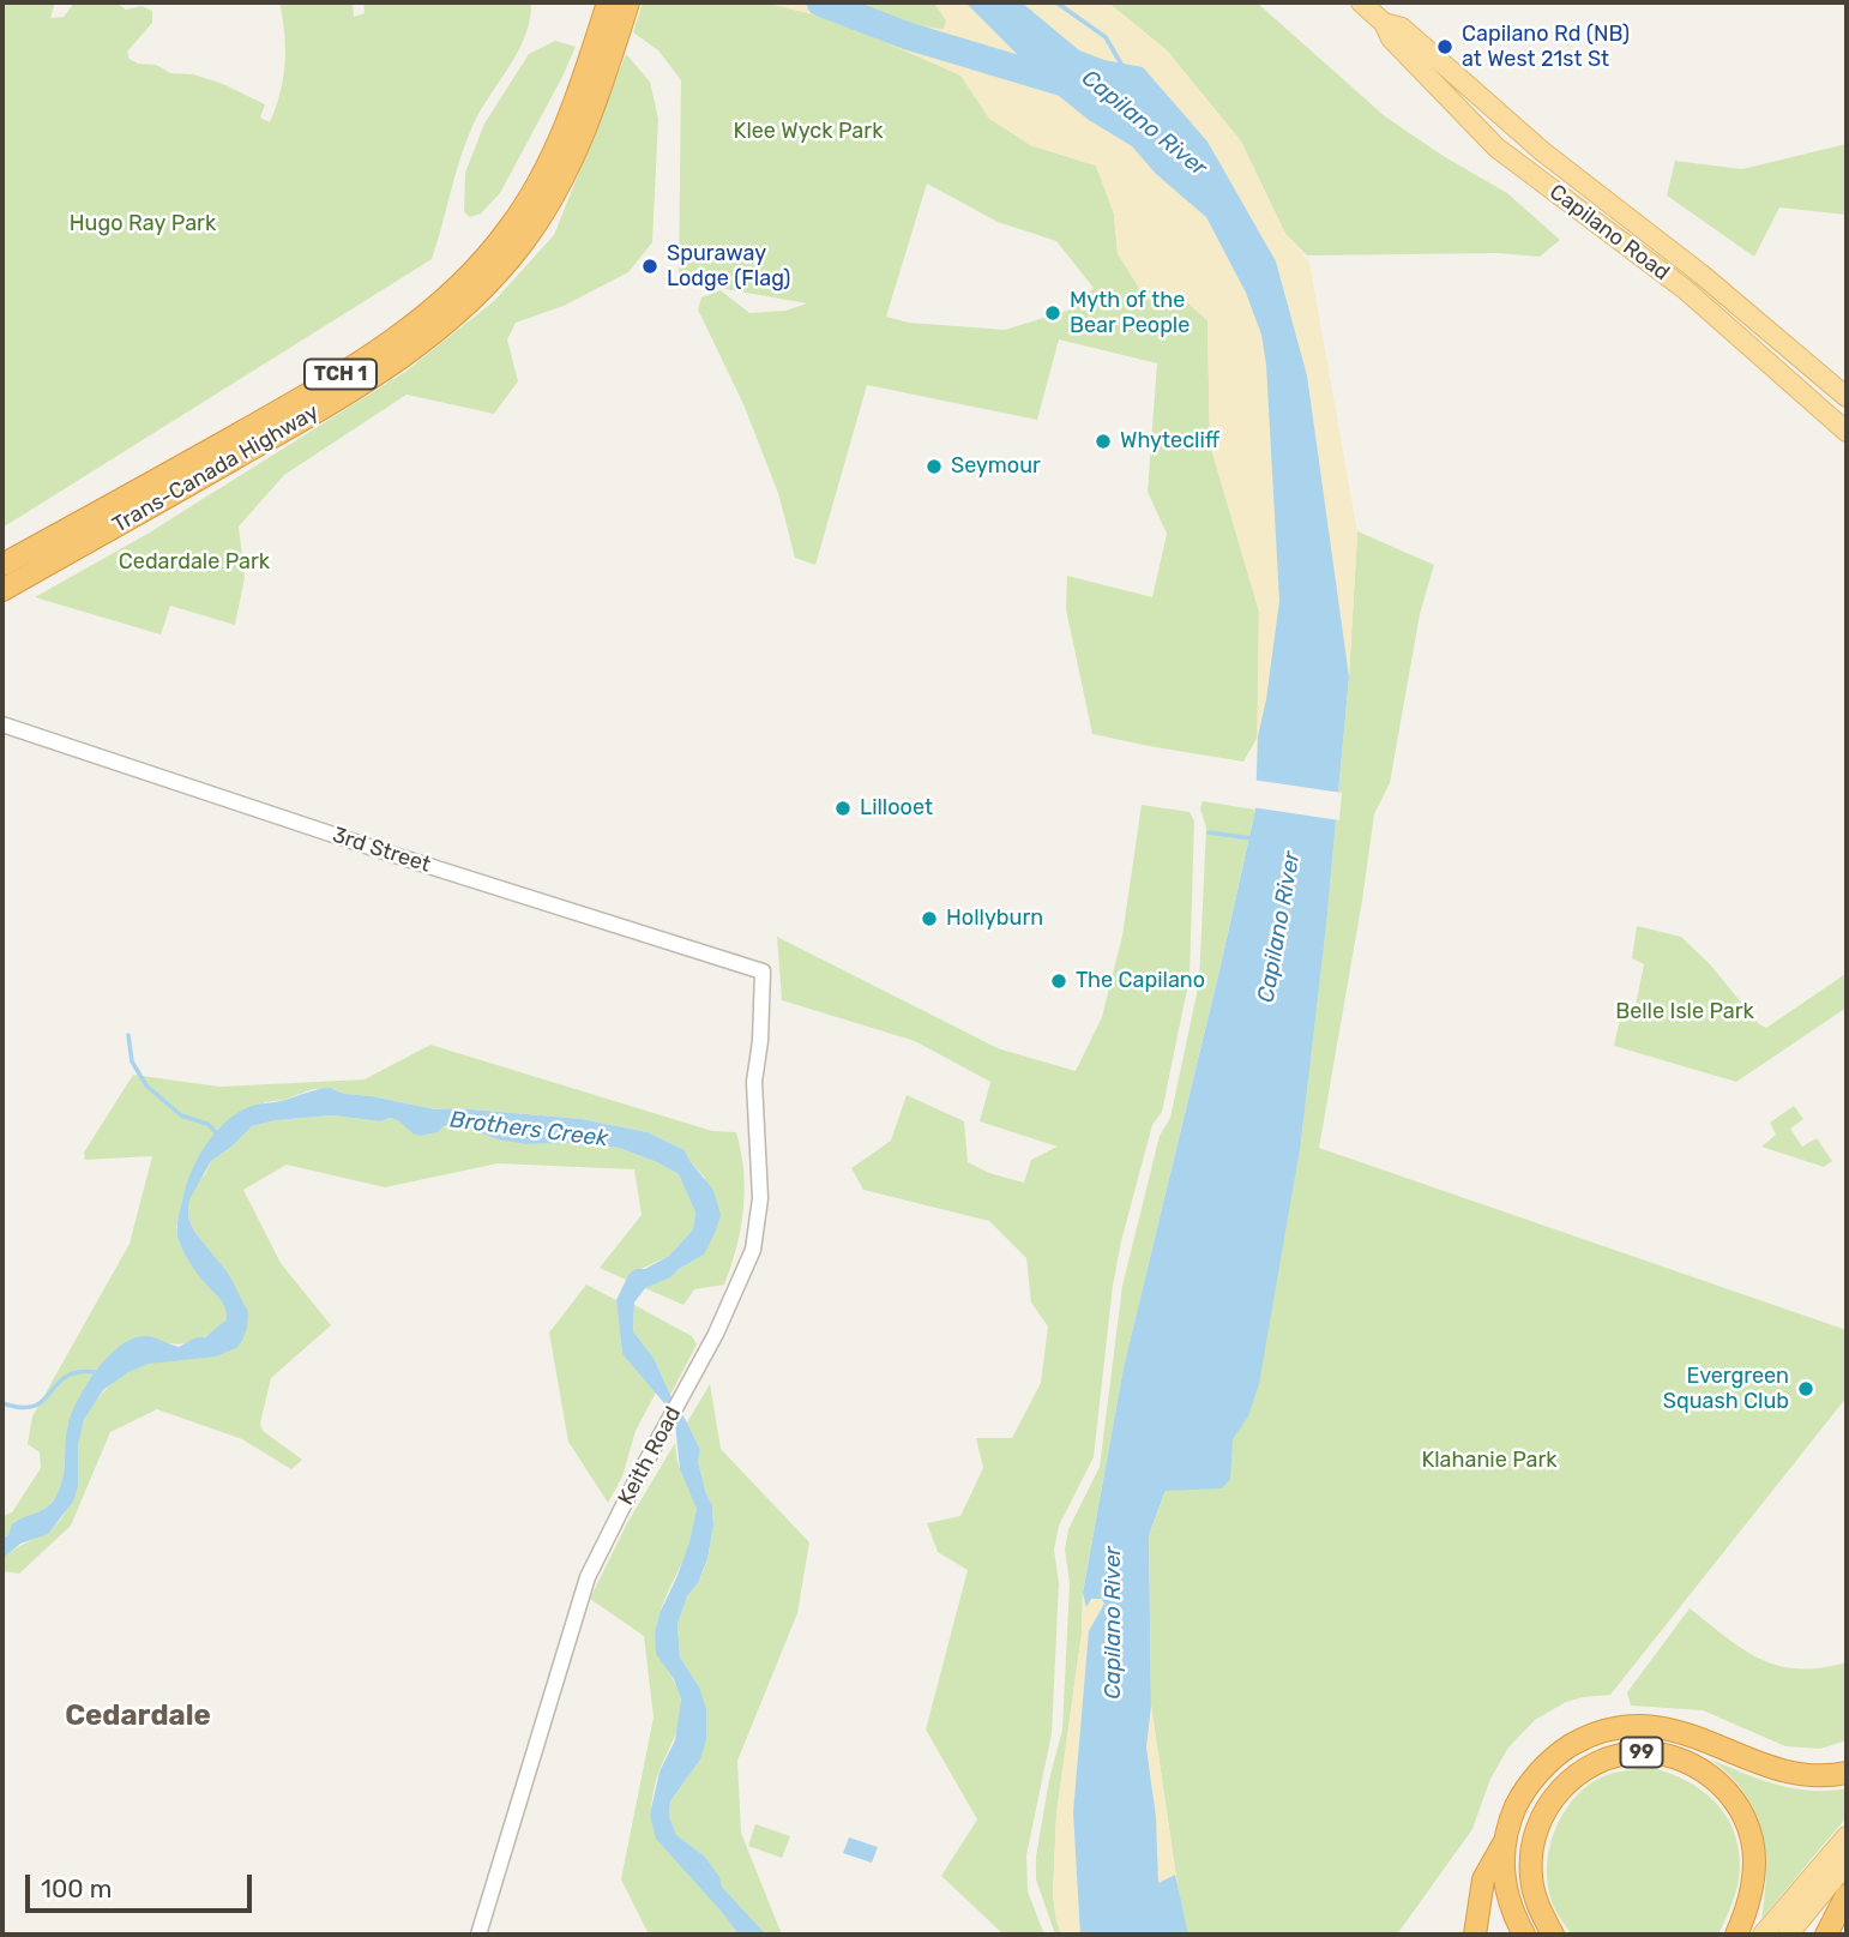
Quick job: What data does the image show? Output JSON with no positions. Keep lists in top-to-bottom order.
{
  "streets": {
    "highway": ["TCH 1", "Trans-Canada Highway", "99"],
    "main road": ["Capilano Road"],
    "street": ["3rd Street", "Keith Road"]
  },
  "crossings": [
    ["3rd Street", "Keith Road"]
  ],
  "districts": ["Cedardale"],
  "water": ["Capilano River", "Brothers Creek"],
  "parks": [
    "Klee Wyck Park",
    "Hugo Ray Park",
    "Cedardale Park",
    "Belle Isle Park",
    "Klahanie Park"
  ],
  "places": [
    "Capilano Rd (NB) at West 21st St",
    "Spuraway Lodge (Flag)",
    "Myth of the Bear People",
    "Whytecliff",
    "Seymour",
    "Lillooet",
    "Hollyburn",
    "The Capilano",
    "Evergreen Squash Club"
  ],
  "scale_bar": "100 m"
}
